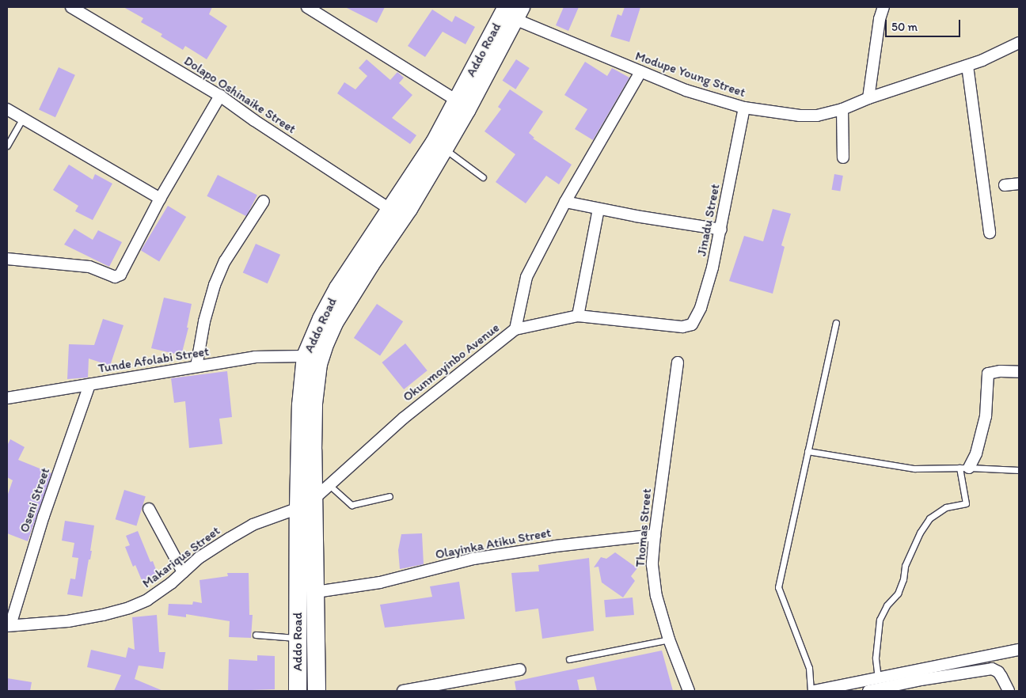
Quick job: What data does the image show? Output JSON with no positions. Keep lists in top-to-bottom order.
{
  "streets": {
    "main road": ["Addo Road"],
    "street": [
      "Modupe Young Street",
      "Dolapo Oshinaike Street",
      "Jinadu Street",
      "Tunde Afolabi Street",
      "Okunmoyinbo Avenue",
      "Oseni Street",
      "Thomas Street",
      "Olayinka Atiku Street",
      "Makariqus Street"
    ]
  },
  "crossings": [
    ["Addo Road", "Modupe Young Street"],
    ["Addo Road", "Dolapo Oshinaike Street"],
    ["Addo Road", "Tunde Afolabi Street"],
    ["Addo Road", "Okunmoyinbo Avenue"],
    ["Addo Road", "Olayinka Atiku Street"],
    ["Addo Road", "Makariqus Street"],
    ["Modupe Young Street", "Jinadu Street"],
    ["Jinadu Street", "Okunmoyinbo Avenue"],
    ["Tunde Afolabi Street", "Oseni Street"],
    ["Oseni Street", "Makariqus Street"],
    ["Thomas Street", "Olayinka Atiku Street"]
  ],
  "scale_bar": "50 m"
}
